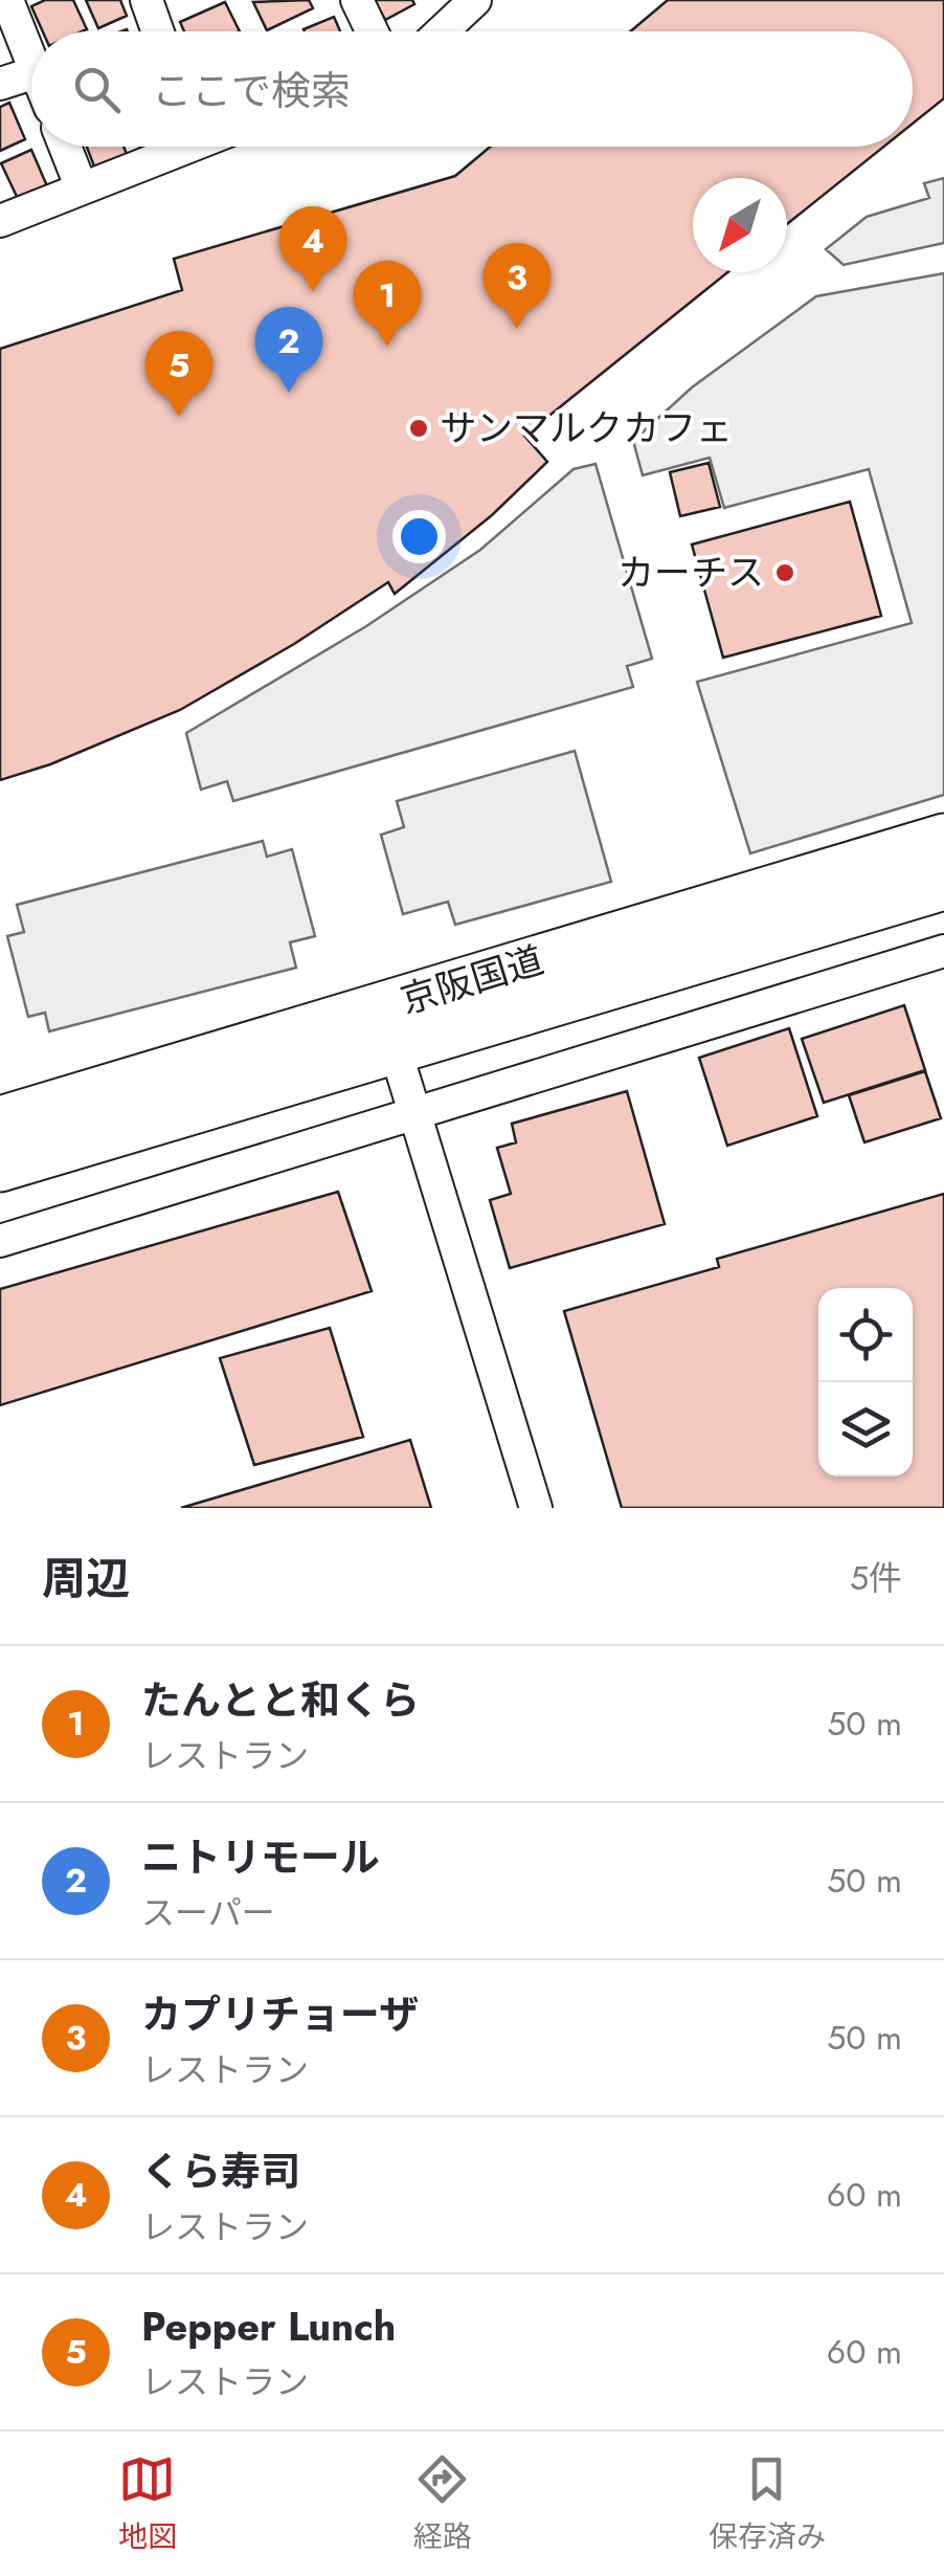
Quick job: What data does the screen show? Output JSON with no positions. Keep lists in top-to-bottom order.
{
  "streets": {
    "highway": ["京阪国道"]
  },
  "places": ["サンマルクカフェ", "カーチス"],
  "north": "bottom left",
  "page": {
    "search": "ここで検索",
    "pins": [
      "4",
      "3",
      "1",
      "2",
      "5"
    ],
    "heading": ["周辺", "5件"],
    "list": [
      {
        "mark": "1",
        "name": "たんとと和くら",
        "note": "レストラン",
        "value": "50 m"
      },
      {
        "mark": "2",
        "name": "ニトリモール",
        "note": "スーパー",
        "value": "50 m"
      },
      {
        "mark": "3",
        "name": "カプリチョーザ",
        "note": "レストラン",
        "value": "50 m"
      },
      {
        "mark": "4",
        "name": "くら寿司",
        "note": "レストラン",
        "value": "60 m"
      },
      {
        "mark": "5",
        "name": "Pepper Lunch",
        "note": "レストラン",
        "value": "60 m"
      }
    ],
    "nav": ["地図", "経路", "保存済み"]
  }
}
